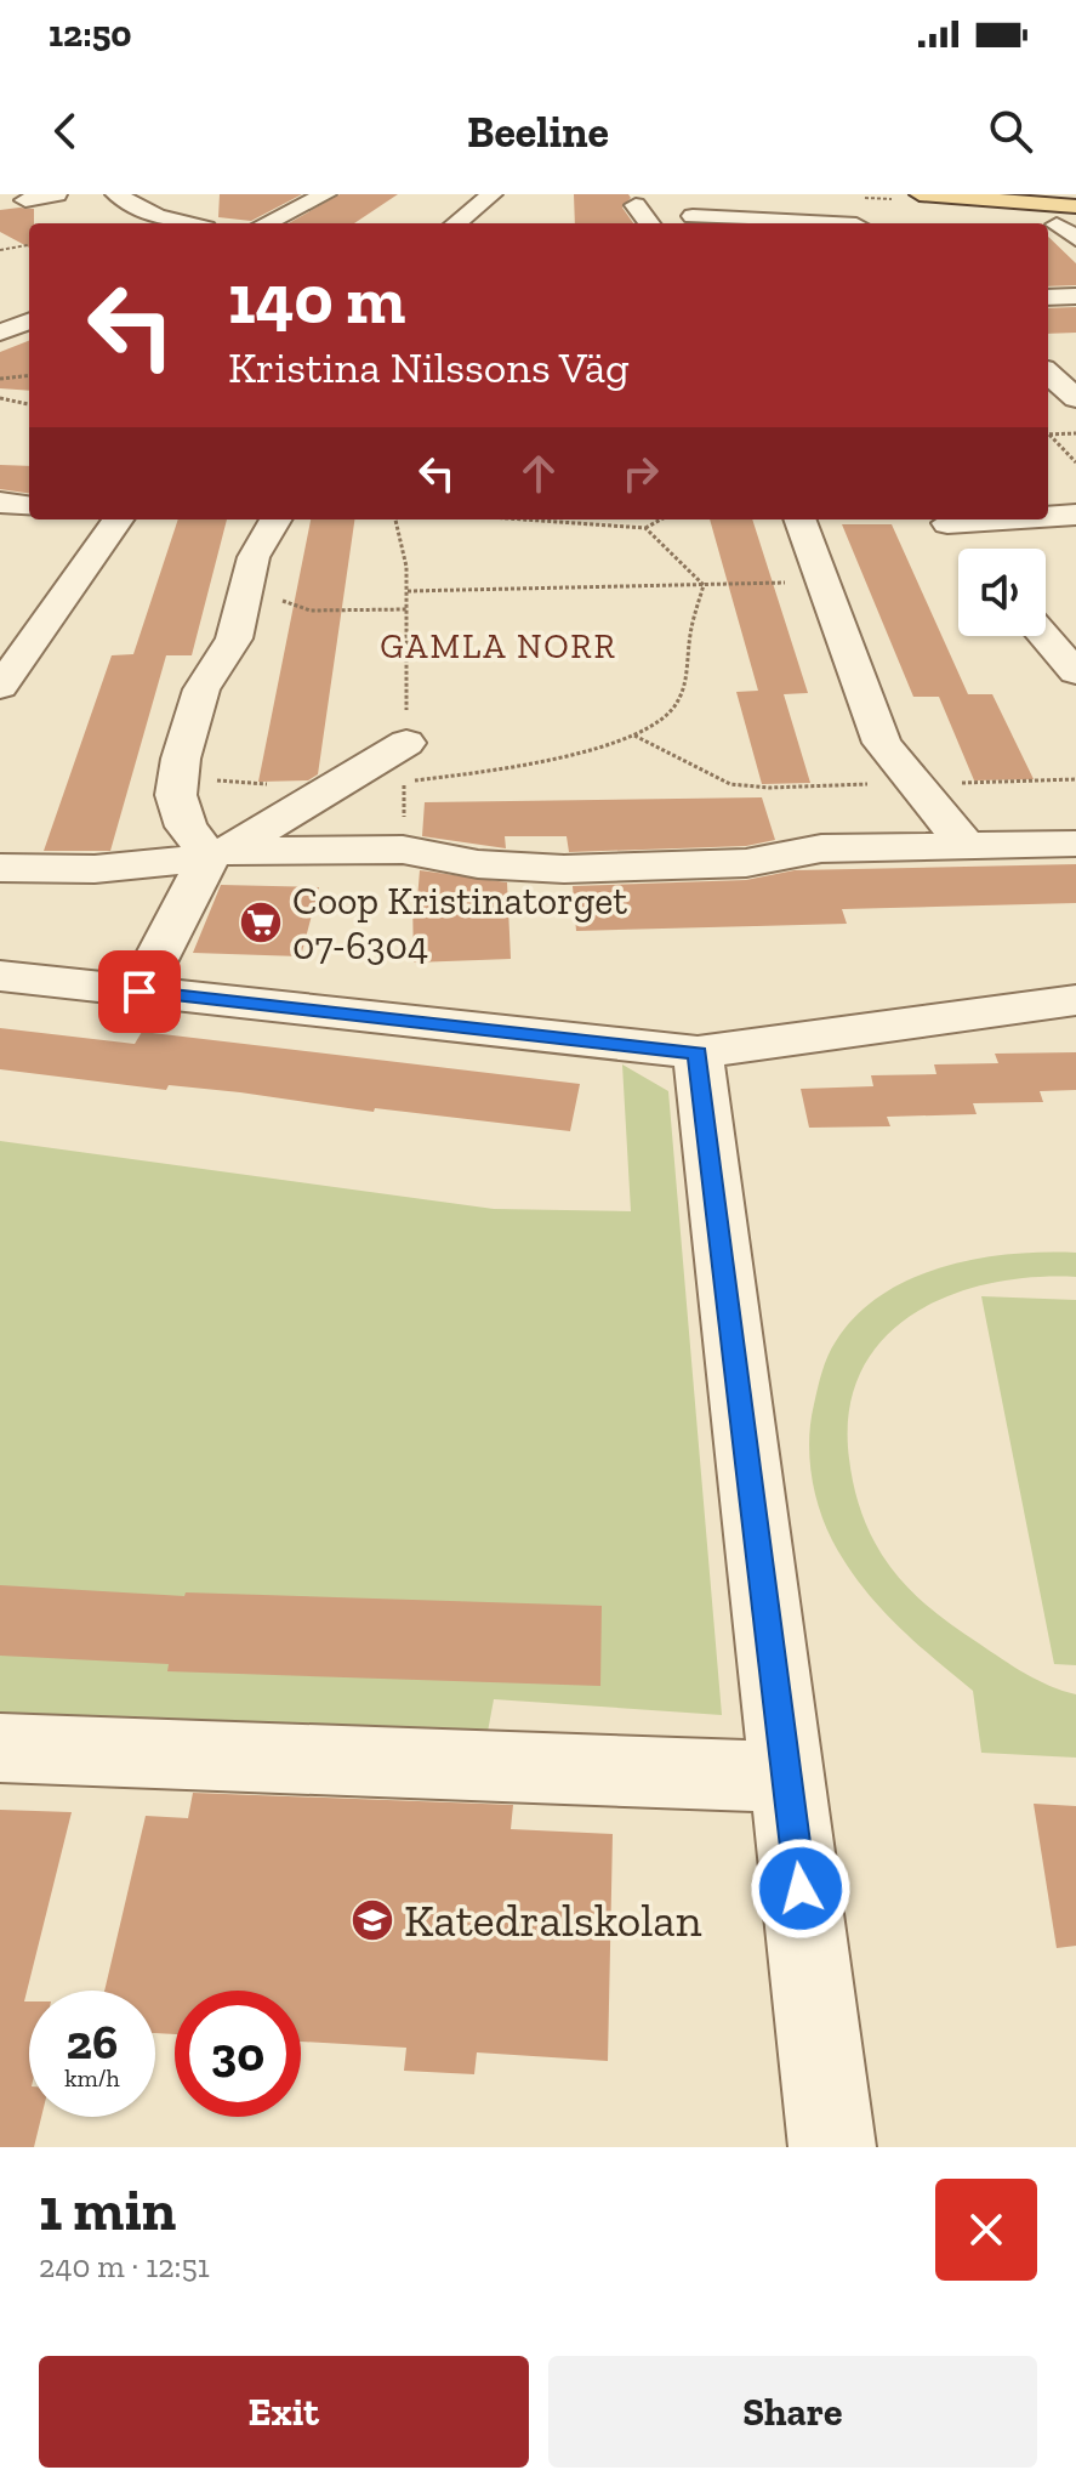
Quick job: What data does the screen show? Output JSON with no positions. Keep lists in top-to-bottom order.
{
  "districts": ["GAMLA NORR"],
  "places": {
    "supermarket": ["Coop Kristinatorget 07-6304"],
    "school or university": ["Katedralskolan"]
  },
  "page": {
    "status": "12:50",
    "header": "Beeline",
    "turn": ["140 m", "Kristina Nilssons Väg"],
    "speed": "26 km/h",
    "limit": "30",
    "heading": ["1 min", "240 m · 12:51"],
    "buttons": ["Exit", "Share"]
  }
}
